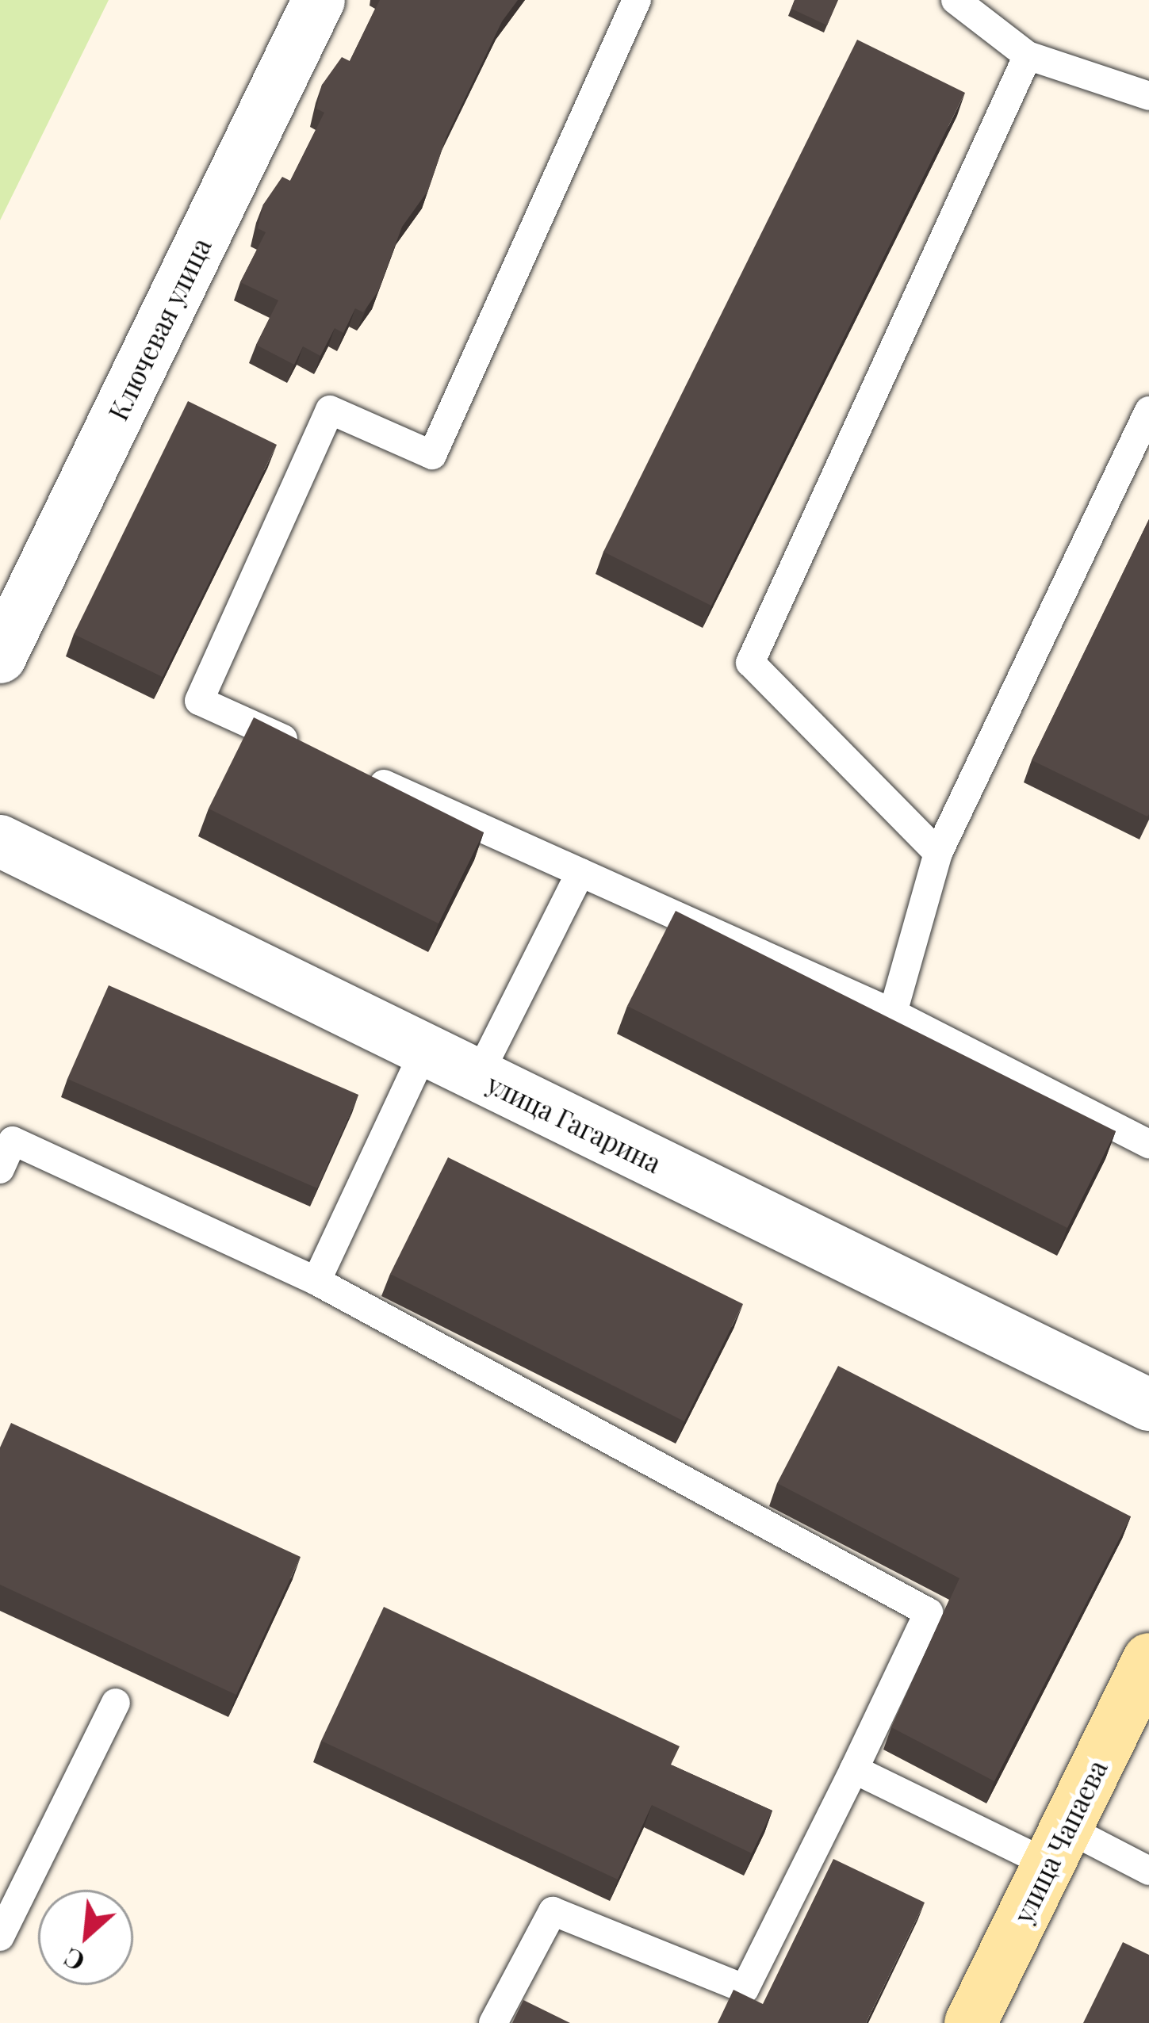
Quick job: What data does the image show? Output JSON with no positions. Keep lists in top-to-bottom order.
{
  "streets": {
    "main road": ["улица Чапаева"],
    "street": ["Ключевая улица", "улица Гагарина"]
  },
  "north": "bottom left"
}
